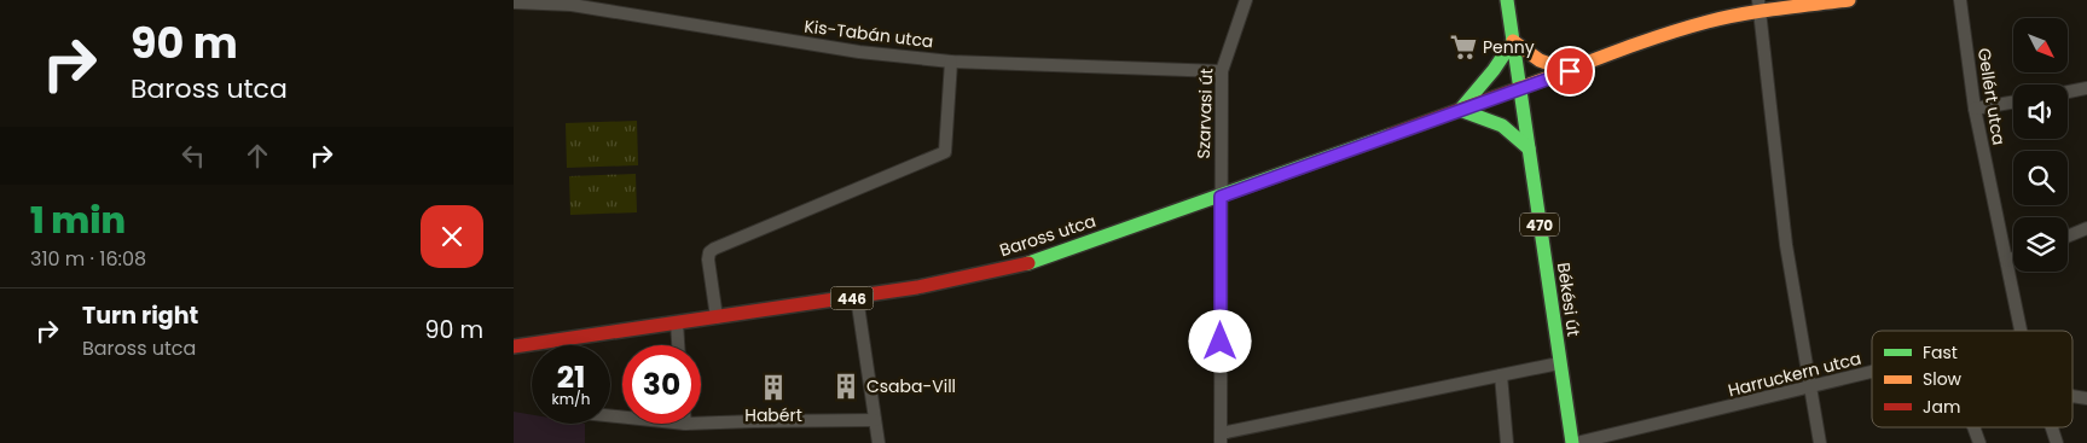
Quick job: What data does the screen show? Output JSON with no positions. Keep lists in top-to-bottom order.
{
  "streets": {
    "main road": [
      "470",
      "Baross utca",
      "446",
      "Békési út"
    ],
    "street": [
      "Kis-Tabán utca",
      "Gellért utca",
      "Szarvasi út",
      "Harruckern utca"
    ]
  },
  "crossings": [
    ["Kis-Tabán utca", "Szarvasi út"],
    ["Szarvasi út", "Baross utca"],
    ["Baross utca", "446"],
    ["Baross utca", "Békési út"],
    ["Békési út", "Harruckern utca"]
  ],
  "places": {
    "supermarket": ["Penny"],
    "building": ["Csaba-Vill", "Habért"]
  },
  "legend": ["Fast", "Slow", "Jam"],
  "north": "bottom right",
  "page": {
    "turn": ["90 m", "Baross utca"],
    "heading": ["1 min", "310 m · 16:08"],
    "list": [
      {
        "name": "Turn right",
        "note": "Baross utca",
        "value": "90 m"
      }
    ],
    "speed": "21 km/h",
    "limit": "30"
  }
}
